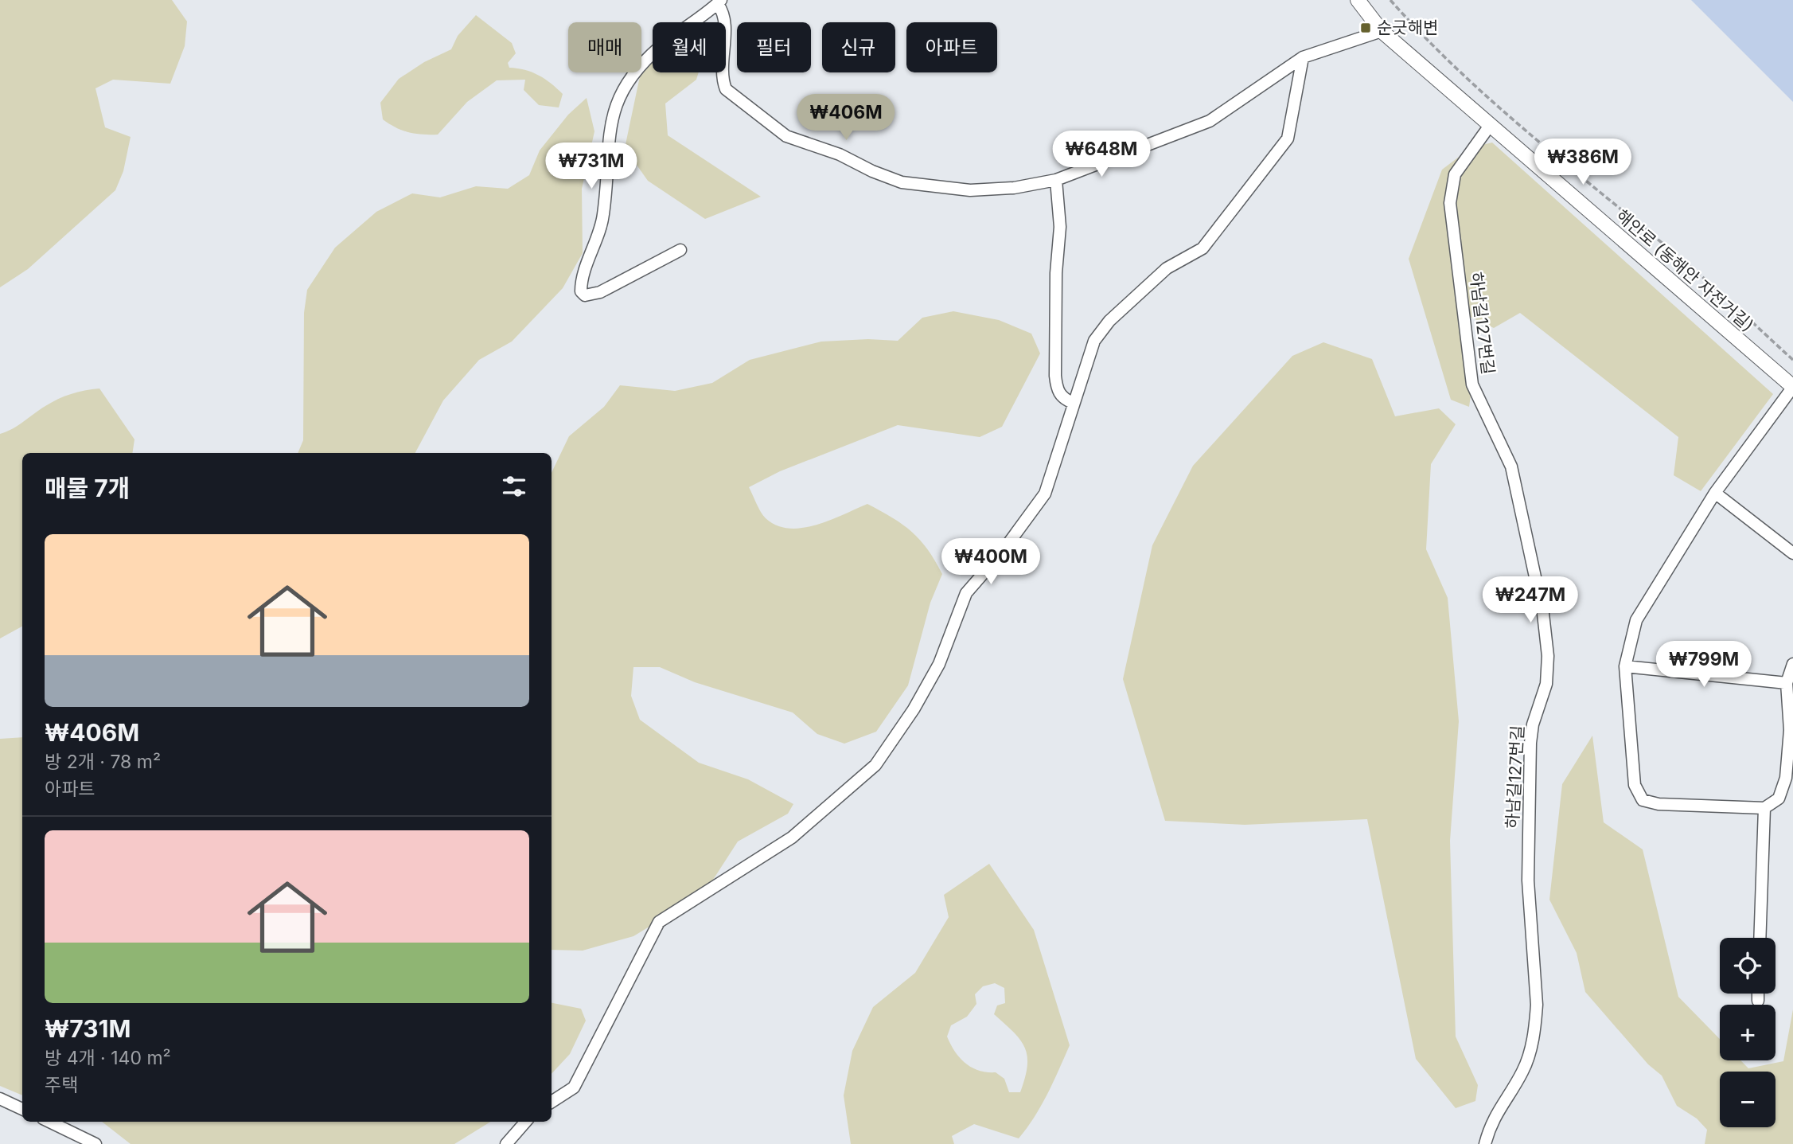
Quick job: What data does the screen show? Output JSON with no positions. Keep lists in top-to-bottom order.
{
  "streets": {
    "street": ["해안로 (동해안 자전거길)", "하남길127번길"]
  },
  "crossings": [
    ["해안로 (동해안 자전거길)", "하남길127번길"]
  ],
  "places": {
    "transit": ["순긋해변"]
  },
  "page": {
    "chip": [
      "매매",
      "월세",
      "필터",
      "신규",
      "아파트"
    ],
    "price": [
      "₩406M",
      "₩648M",
      "₩386M",
      "₩731M",
      "₩400M",
      "₩247M",
      "₩799M"
    ],
    "heading": "매물 7개",
    "list": [
      {
        "name": "₩406M",
        "note": "방 2개 · 78 m² · 아파트"
      },
      {
        "name": "₩731M",
        "note": "방 4개 · 140 m² · 주택"
      }
    ],
    "map_buttons": ["+", "−"]
  }
}
